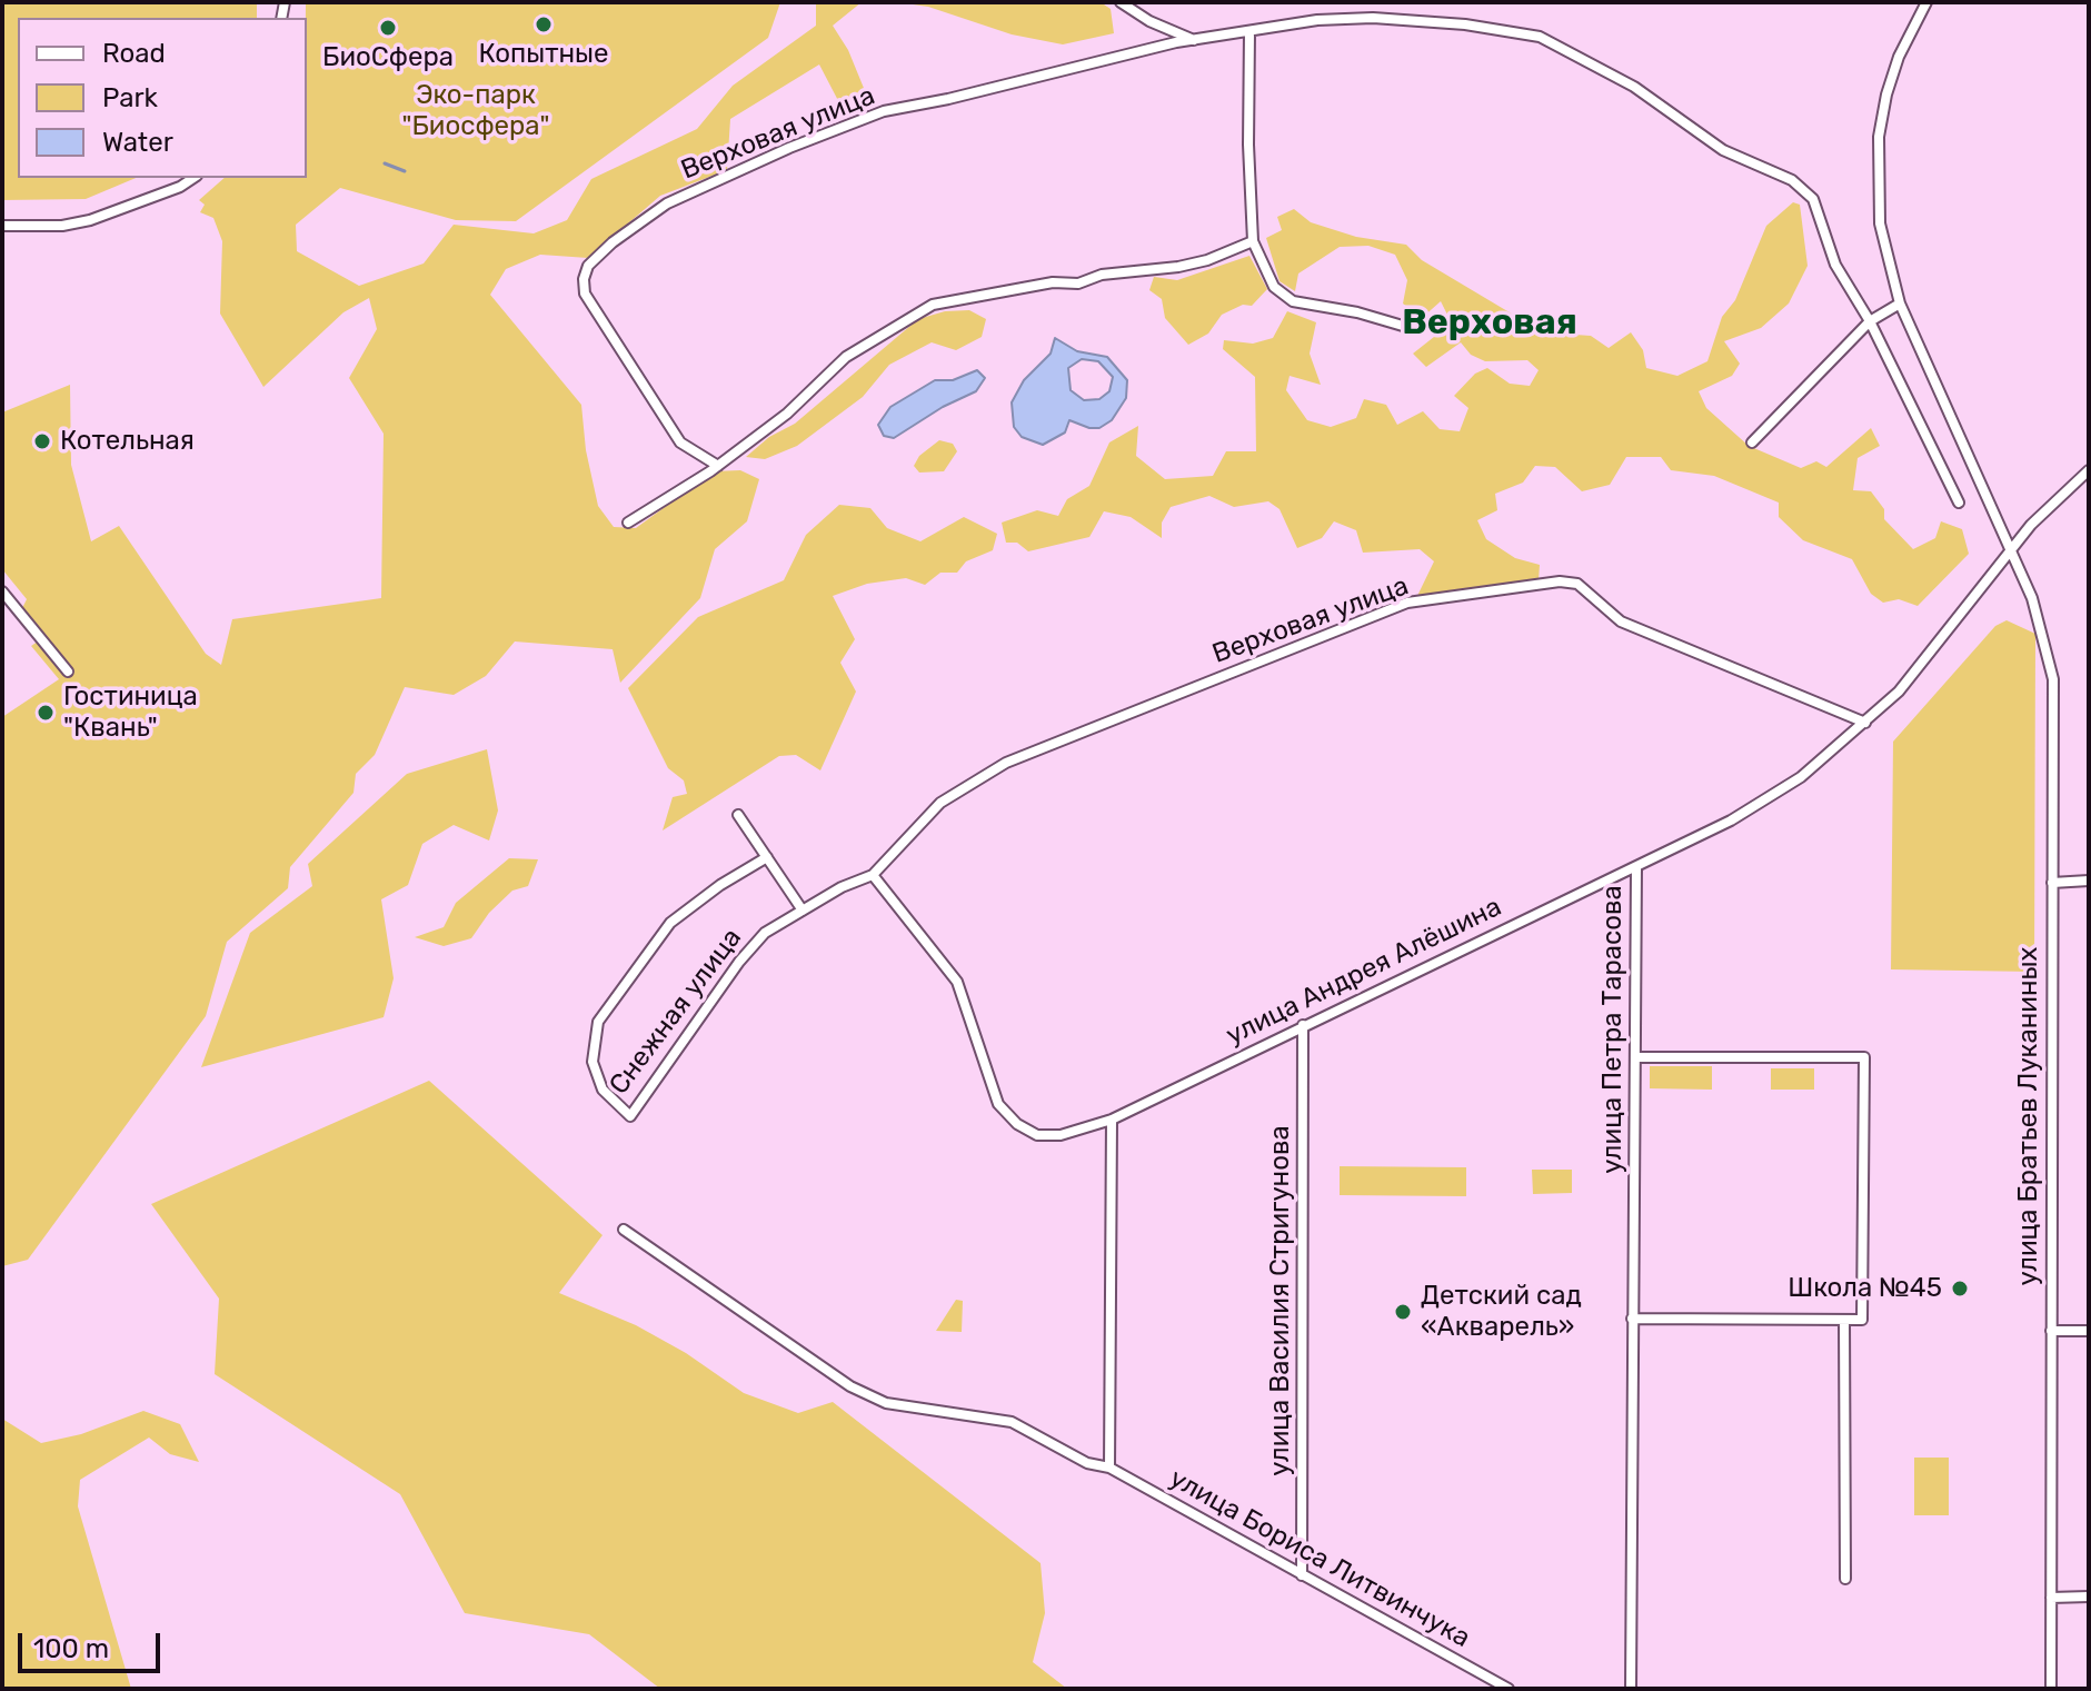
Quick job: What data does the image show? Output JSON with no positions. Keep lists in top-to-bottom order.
{
  "streets": {
    "street": [
      "Верховая улица",
      "улица Андрея Алёшина",
      "Снежная улица",
      "улица Петра Тарасова",
      "улица Братьев Луканиных",
      "улица Василия Стригунова",
      "улица Бориса Литвинчука"
    ]
  },
  "crossings": [
    ["Верховая улица", "улица Андрея Алёшина"],
    ["Верховая улица", "Снежная улица"],
    ["Верховая улица", "улица Петра Тарасова"],
    ["улица Андрея Алёшина", "Снежная улица"],
    ["улица Андрея Алёшина", "улица Петра Тарасова"],
    ["улица Андрея Алёшина", "улица Василия Стригунова"],
    ["улица Петра Тарасова", "улица Братьев Луканиных"],
    ["улица Василия Стригунова", "улица Бориса Литвинчука"]
  ],
  "districts": ["Верховая"],
  "parks": ["Эко-парк \"Биосфера\""],
  "places": [
    "Копытные",
    "БиоСфера",
    "Котельная",
    "Гостиница \"Квань\"",
    "Школа №45",
    "Детский сад «Акварель»"
  ],
  "legend": ["Road", "Park", "Water"],
  "scale_bar": "100 m"
}
